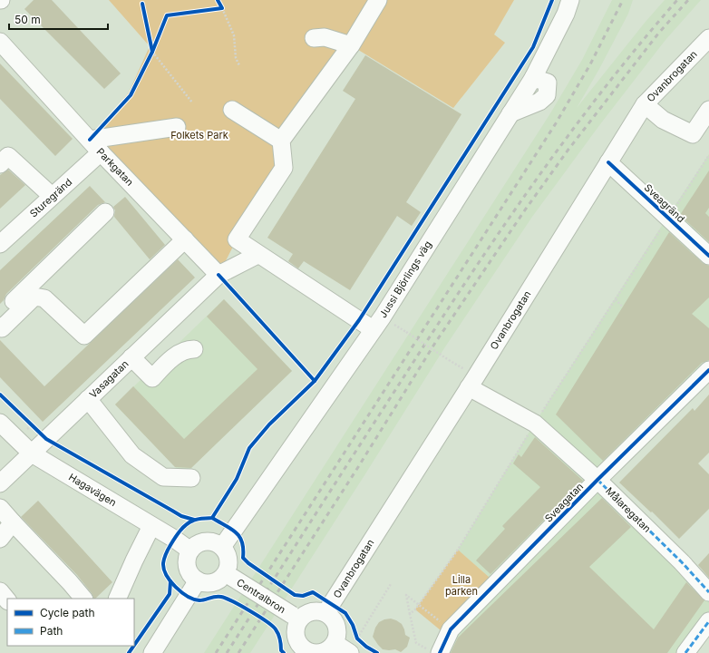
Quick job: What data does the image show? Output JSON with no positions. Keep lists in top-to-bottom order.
{
  "streets": {
    "street": [
      "Ovanbrogatan",
      "Parkgatan",
      "Sturegränd",
      "Sveagränd",
      "Jussi Björlings väg",
      "Vasagatan",
      "Hagavägen",
      "Sveagatan",
      "Målaregatan",
      "Centralbron"
    ]
  },
  "crossings": [
    ["Ovanbrogatan", "Sveagränd"],
    ["Ovanbrogatan", "Målaregatan"],
    ["Ovanbrogatan", "Centralbron"],
    ["Parkgatan", "Sturegränd"],
    ["Parkgatan", "Vasagatan"],
    ["Jussi Björlings väg", "Hagavägen"],
    ["Jussi Björlings väg", "Centralbron"],
    ["Vasagatan", "Hagavägen"],
    ["Hagavägen", "Centralbron"],
    ["Sveagatan", "Målaregatan"]
  ],
  "parks": ["Folkets Park", "Lilla parken"],
  "legend": ["Cycle path", "Path"],
  "scale_bar": "50 m"
}
